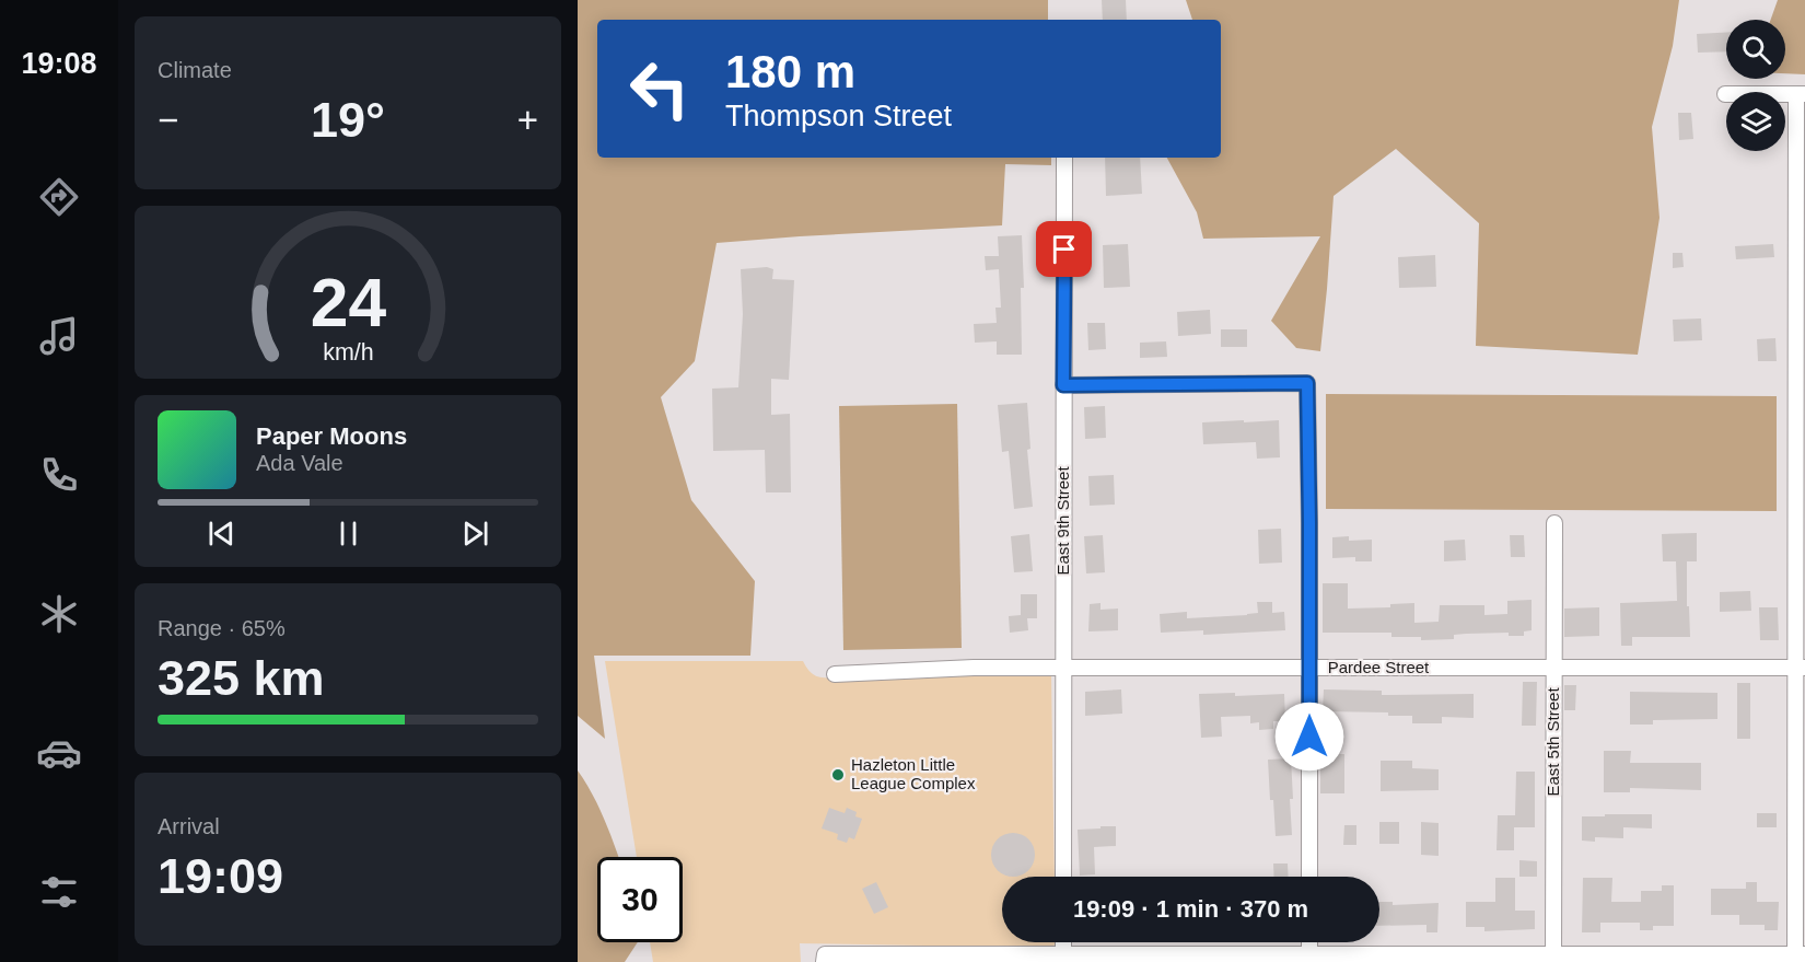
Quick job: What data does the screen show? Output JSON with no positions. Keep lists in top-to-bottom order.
{
  "streets": {
    "street": ["East 9th Street", "Pardee Street", "East 5th Street"]
  },
  "crossings": [
    ["East 9th Street", "Pardee Street"],
    ["Pardee Street", "East 5th Street"]
  ],
  "places": ["Hazleton Little League Complex"],
  "page": {
    "tabs": "19:08",
    "tile": [
      "Climate",
      ["Range · 65%", "325 km"],
      ["Arrival", "19:09"]
    ],
    "turn": ["180 m", "Thompson Street"],
    "heat": ["−", "19°", "+"],
    "song": ["Paper Moons", "Ada Vale"],
    "limit": "30",
    "trip": "19:09 · 1 min · 370 m",
    "gauge": ["24", "km/h"]
  }
}
